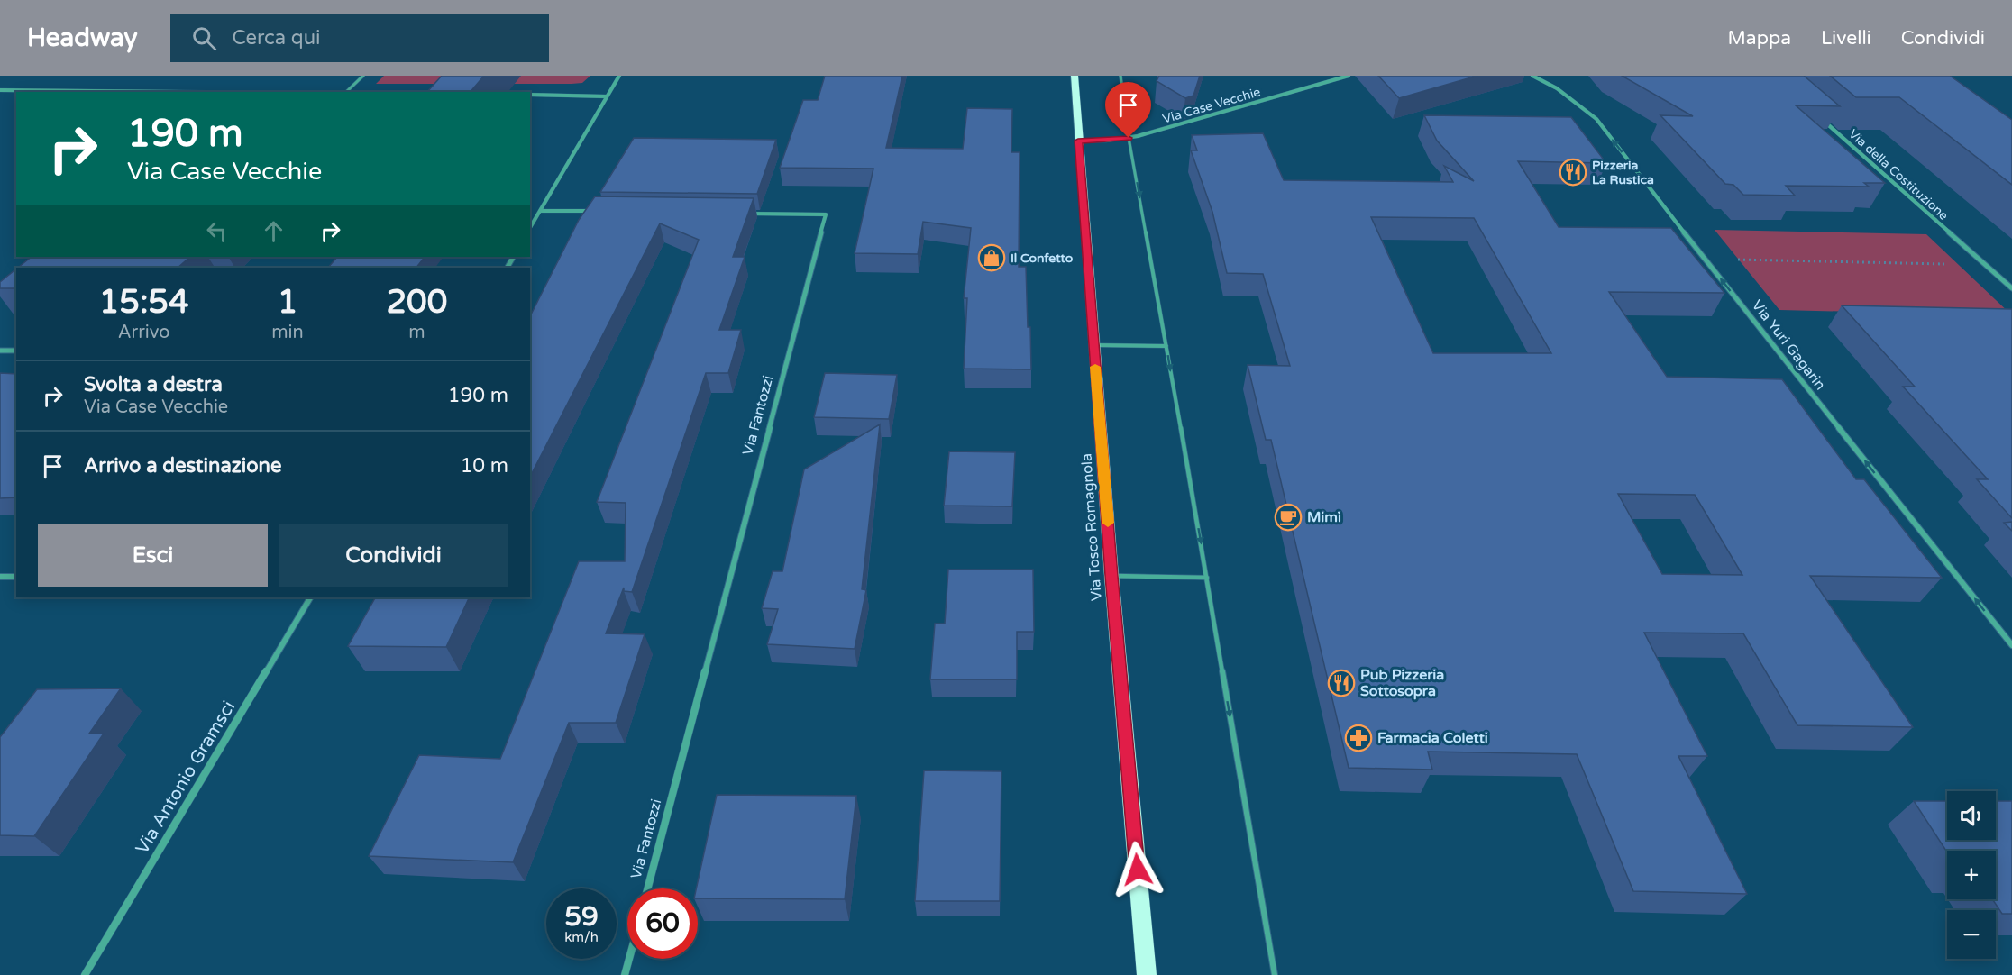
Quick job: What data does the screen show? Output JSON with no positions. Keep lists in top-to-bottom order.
{
  "streets": {
    "main road": ["Via Tosco Romagnola"],
    "street": [
      "Via Case Vecchie",
      "Via della Costituzione",
      "Via Yuri Gagarin",
      "Via Fantozzi",
      "Via Antonio Gramsci"
    ]
  },
  "crossings": [
    ["Via Case Vecchie", "Via Tosco Romagnola"]
  ],
  "one_way": ["Via Yuri Gagarin"],
  "places": {
    "restaurant": ["Pizzeria La Rustica", "Pub Pizzeria Sottosopra"],
    "shop": ["Il Confetto"],
    "cafe": ["Mimì"],
    "pharmacy": ["Farmacia Coletti"]
  },
  "page": {
    "header": "Headway",
    "search": "Cerca qui",
    "nav": ["Mappa", "Livelli", "Condividi"],
    "turn": ["190 m", "Via Case Vecchie"],
    "eta": [
      "15:54",
      "Arrivo",
      "1",
      "min",
      "200",
      "m"
    ],
    "list": [
      {
        "name": "Svolta a destra",
        "note": "Via Case Vecchie",
        "value": "190 m"
      },
      {
        "name": "Arrivo a destinazione",
        "value": "10 m"
      }
    ],
    "buttons": ["Esci", "Condividi"],
    "map_buttons": ["+", "−"],
    "speed": "59 km/h",
    "limit": "60"
  }
}
